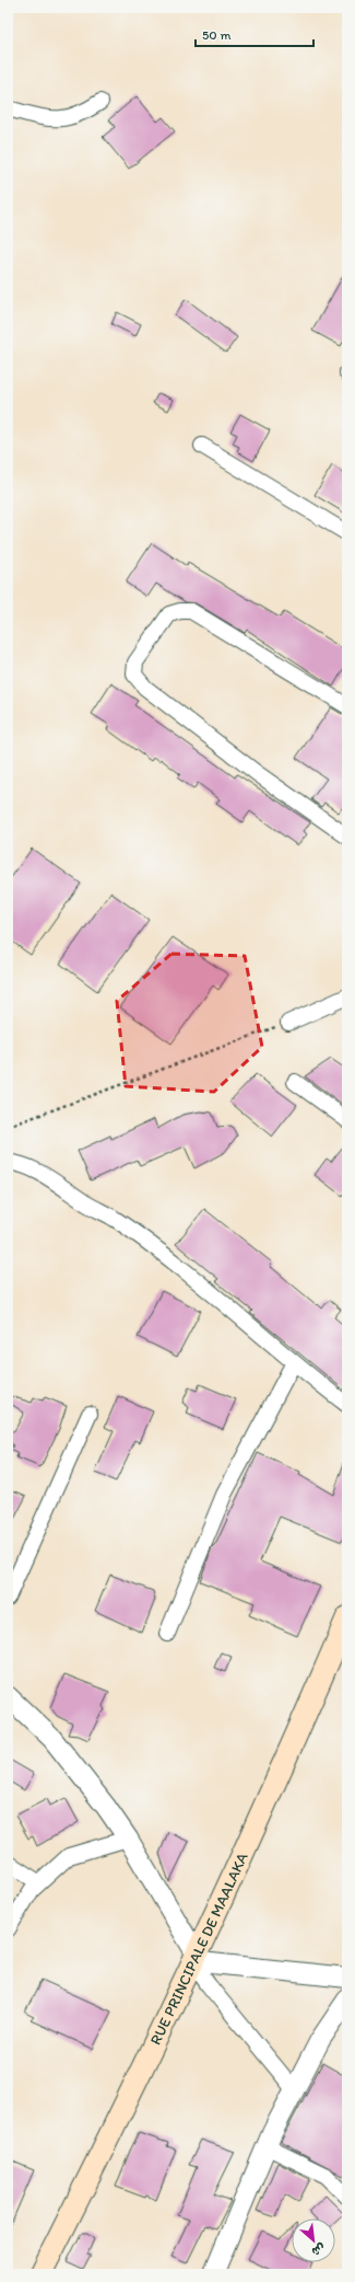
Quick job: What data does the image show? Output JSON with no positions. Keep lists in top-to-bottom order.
{
  "streets": {
    "main road": ["RUE PRINCIPALE DE MAALAKA"]
  },
  "scale_bar": "50 m",
  "north": "bottom right"
}
